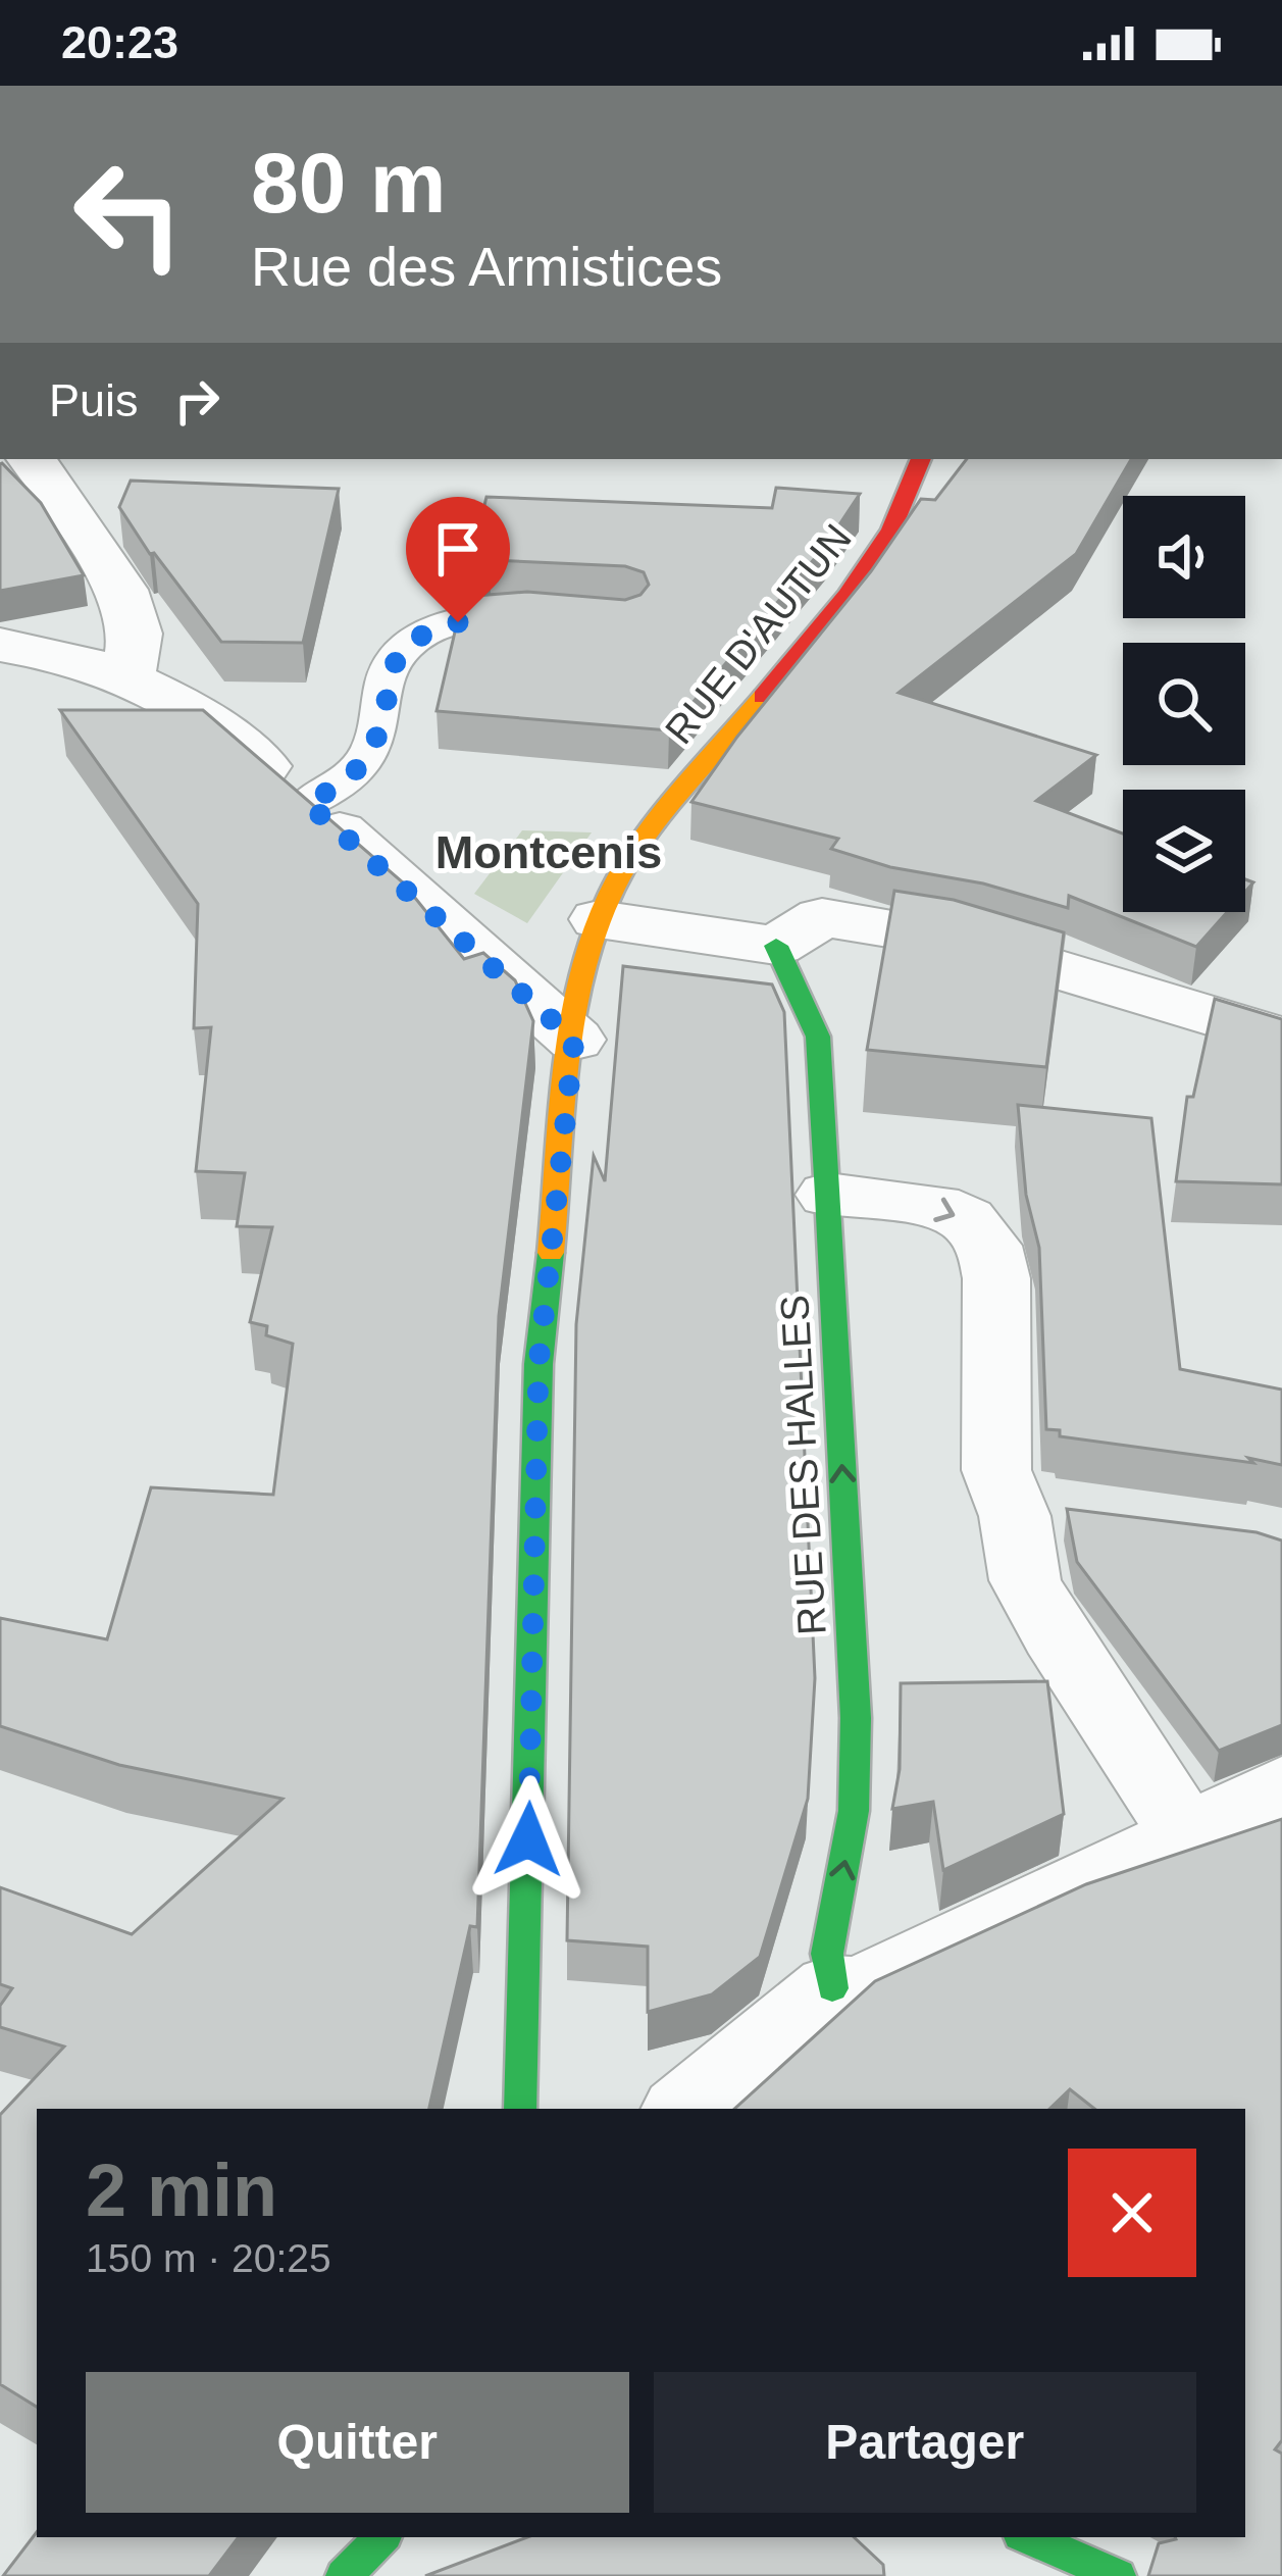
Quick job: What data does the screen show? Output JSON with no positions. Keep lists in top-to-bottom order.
{
  "streets": {
    "main road": ["RUE D'AUTUN", "RUE DES HALLES"]
  },
  "one_way": ["RUE DES HALLES"],
  "districts": ["Montcenis"],
  "page": {
    "status": "20:23",
    "turn": ["80 m", "Rue des Armistices"],
    "then": "Puis",
    "heading": ["2 min", "150 m · 20:25"],
    "buttons": ["Quitter", "Partager"]
  }
}
